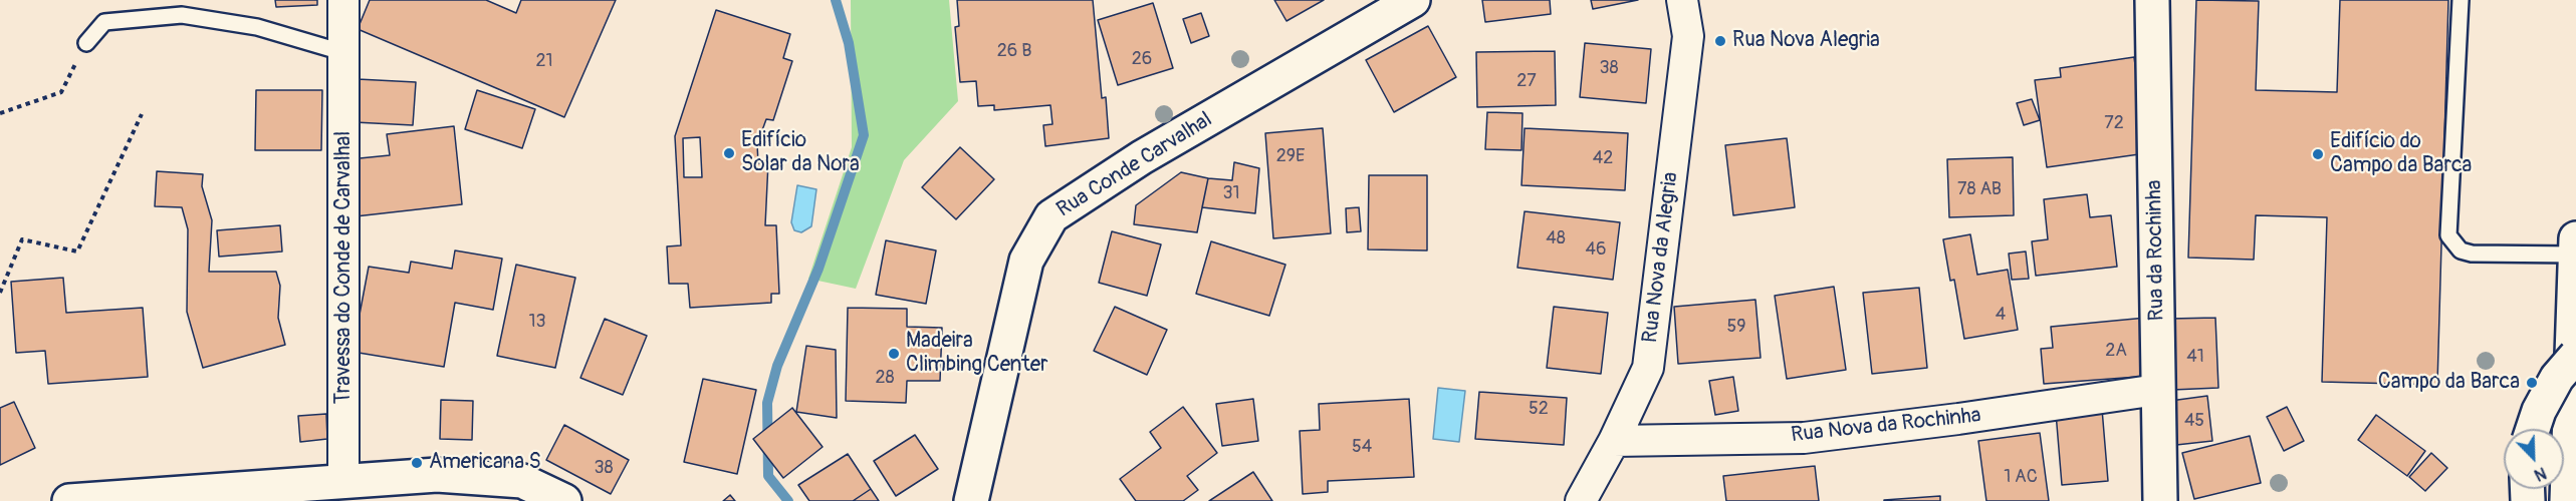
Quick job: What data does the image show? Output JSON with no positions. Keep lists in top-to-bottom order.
{
  "streets": {
    "street": [
      "Rua Conde Carvalhal",
      "Rua da Rochinha",
      "Rua Nova da Alegria",
      "Travessa do Conde de Carvalhal",
      "Rua Nova da Rochinha"
    ]
  },
  "crossings": [
    ["Rua da Rochinha", "Rua Nova da Rochinha"],
    ["Rua Nova da Alegria", "Rua Nova da Rochinha"]
  ],
  "places": [
    "Rua Nova Alegria",
    "Edifício Solar da Nora",
    "Edifício do Campo da Barca",
    "Madeira Climbing Center",
    "Campo da Barca",
    "Americana S"
  ],
  "house_numbers": [
    "26 B",
    "26",
    "21",
    "38",
    "27",
    "72",
    "29E",
    "42",
    "78 AB",
    "31",
    "48",
    "46",
    "4",
    "13",
    "59",
    "2A",
    "41",
    "28",
    "52",
    "45",
    "54",
    "38",
    "1 AC"
  ],
  "north": "bottom right"
}
